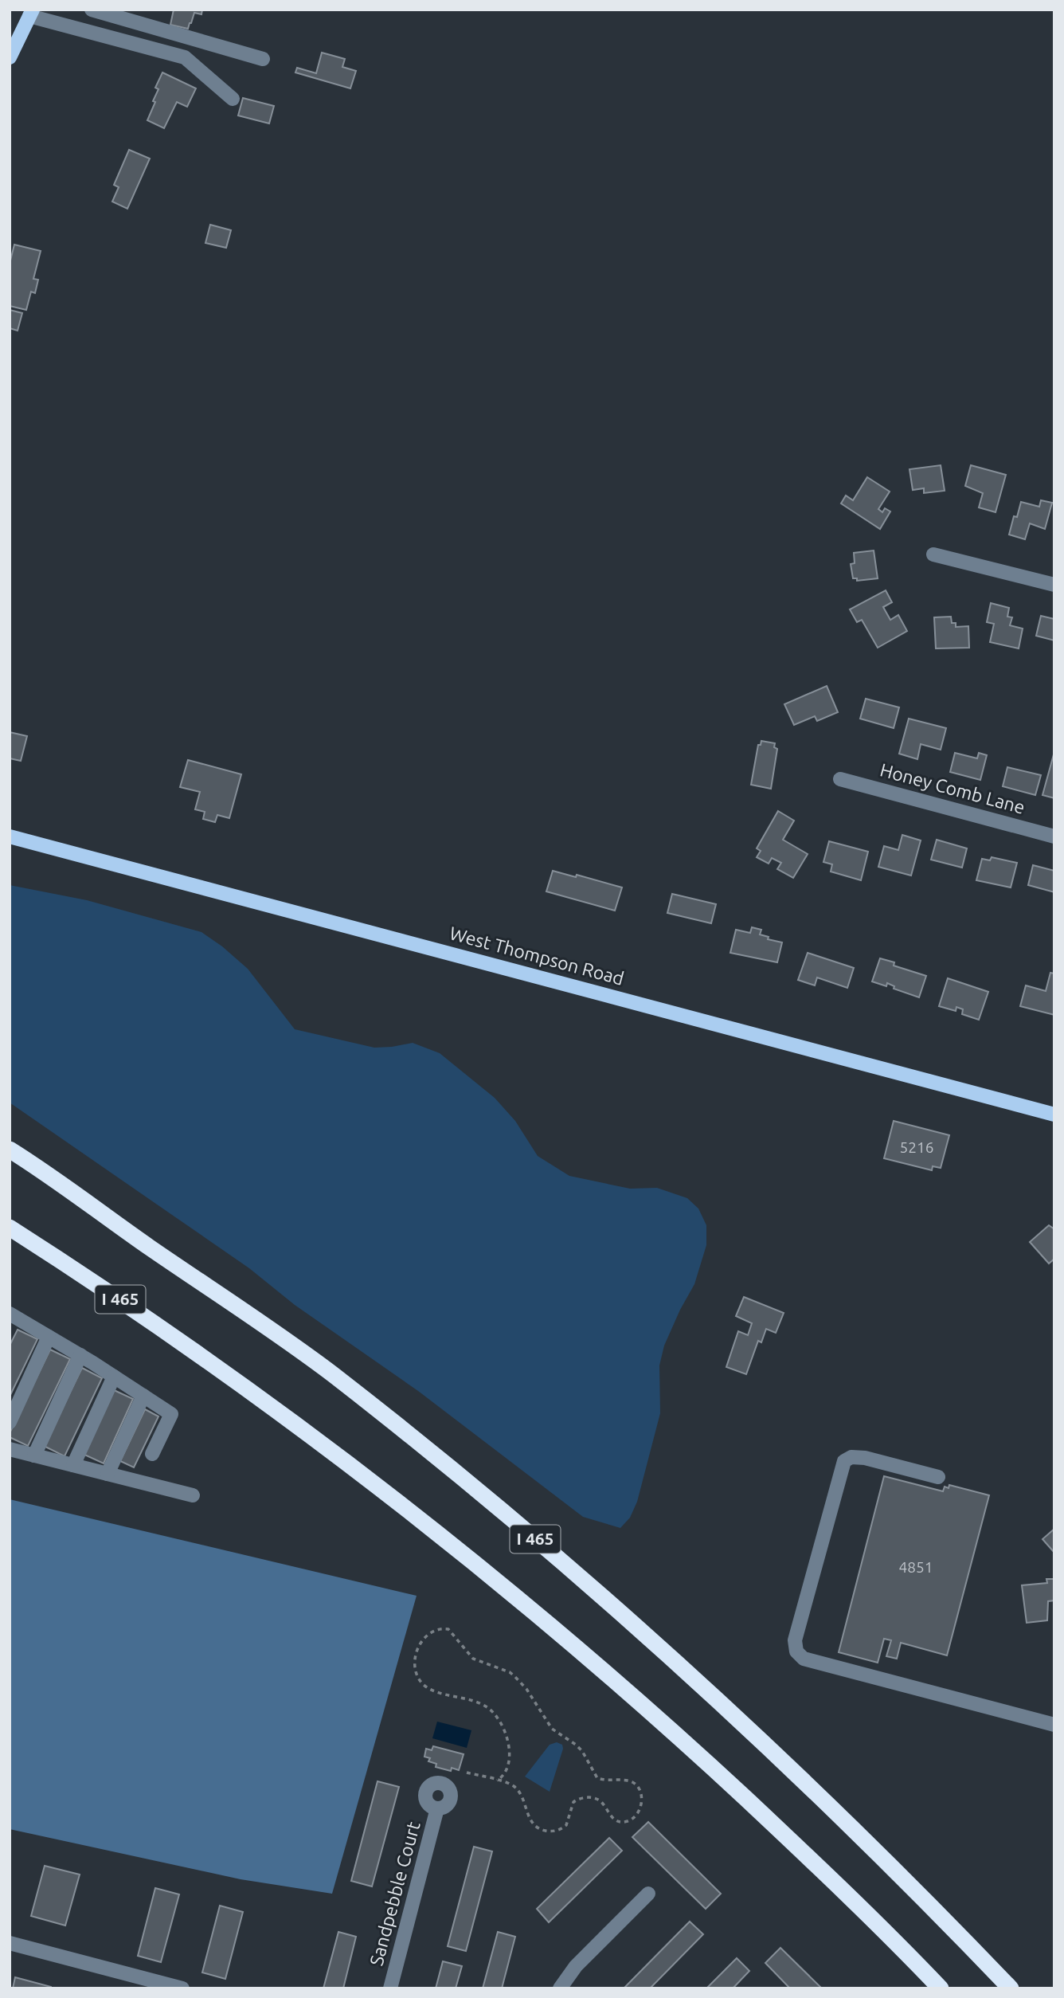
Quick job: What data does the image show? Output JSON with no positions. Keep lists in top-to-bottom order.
{
  "streets": {
    "highway": ["I 465"],
    "main road": ["West Thompson Road"],
    "street": ["Honey Comb Lane", "Sandpebble Court"]
  },
  "house_numbers": ["5216", "4851"]
}
